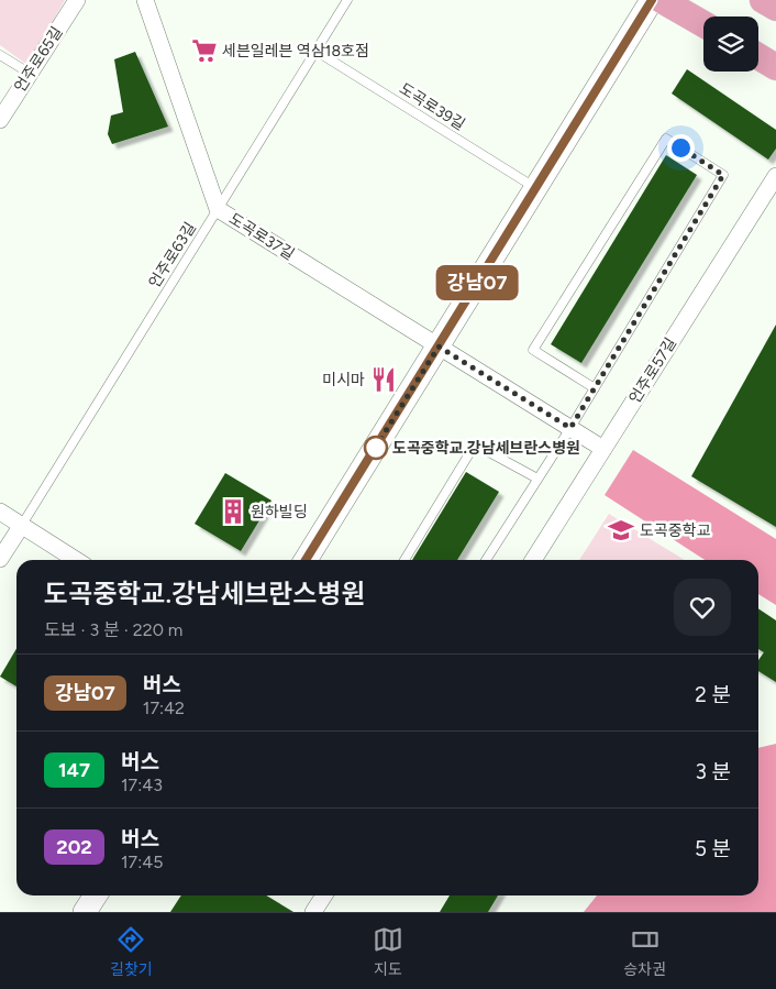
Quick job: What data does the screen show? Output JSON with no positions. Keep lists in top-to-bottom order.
{
  "streets": {
    "street": ["언주로65길", "도곡로37길", "언주로57길"],
    "lane": ["도곡로39길", "언주로63길"]
  },
  "crossings": [
    ["도곡로39길", "언주로63길"],
    ["도곡로37길", "언주로63길"],
    ["도곡로37길", "언주로57길"]
  ],
  "places": {
    "supermarket": ["세븐일레븐 역삼18호점"],
    "restaurant": ["미시마"],
    "other": ["도곡중학교.강남세브란스병원"],
    "building": ["원하빌딩"],
    "school or university": ["도곡중학교"]
  },
  "lines": ["bus line 강남07"],
  "page": {
    "on_map": "강남07",
    "heading": ["도곡중학교.강남세브란스병원", "도보 · 3 분 · 220 m"],
    "list": [
      {
        "mark": "강남07",
        "name": "버스",
        "note": "17:42",
        "value": "2 분"
      },
      {
        "mark": "147",
        "name": "버스",
        "note": "17:43",
        "value": "3 분"
      },
      {
        "mark": "202",
        "name": "버스",
        "note": "17:45",
        "value": "5 분"
      }
    ],
    "tabs": ["길찾기", "지도", "승차권"]
  }
}
